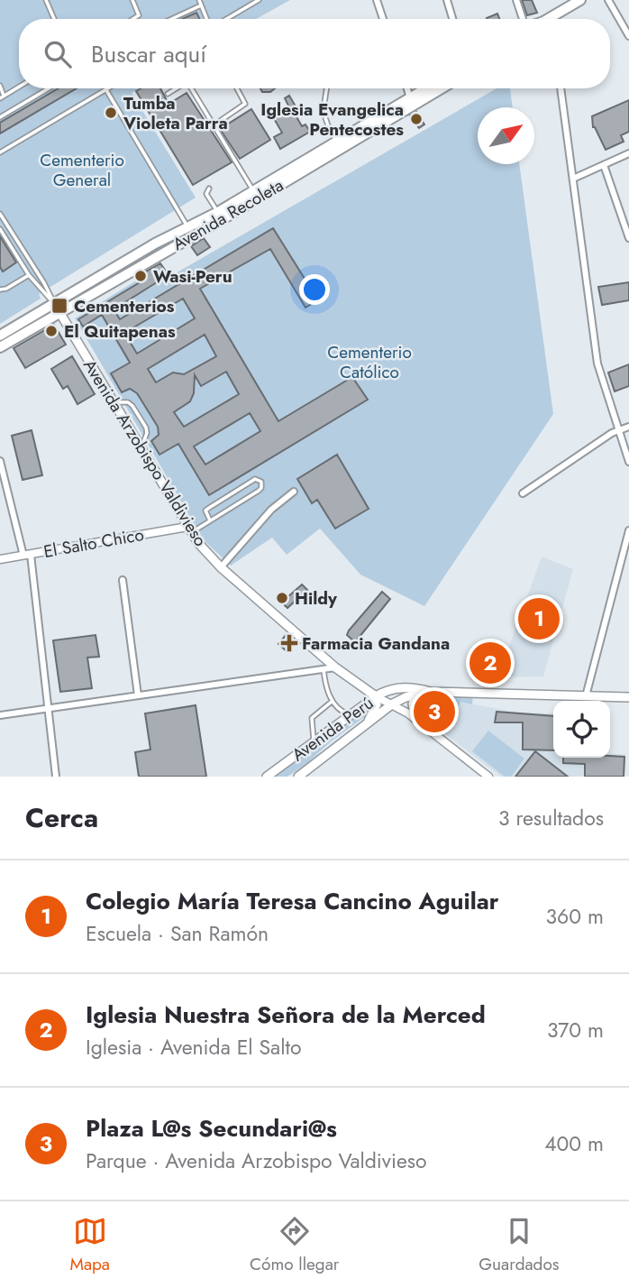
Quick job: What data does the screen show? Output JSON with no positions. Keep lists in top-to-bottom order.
{
  "streets": {
    "main road": ["Avenida Recoleta", "Avenida Arzobispo Valdivieso", "Avenida Perú"],
    "street": ["El Salto Chico"]
  },
  "crossings": [
    ["Avenida Recoleta", "Avenida Arzobispo Valdivieso"],
    ["Avenida Arzobispo Valdivieso", "El Salto Chico"],
    ["Avenida Arzobispo Valdivieso", "Avenida Perú"]
  ],
  "parks": ["Cementerio General", "Cementerio Católico"],
  "places": {
    "other": [
      "Tumba Violeta Parra",
      "Iglesia Evangelica Pentecostes",
      "Wasi-Peru",
      "El Quitapenas",
      "Hildy"
    ],
    "transit": ["Cementerios"],
    "health": ["Farmacia Gandana"]
  },
  "north": "top right",
  "page": {
    "search": "Buscar aquí",
    "pins": ["1", "2", "3"],
    "heading": ["Cerca", "3 resultados"],
    "list": [
      {
        "mark": "1",
        "name": "Colegio María Teresa Cancino Aguilar",
        "note": "Escuela · San Ramón",
        "value": "360 m"
      },
      {
        "mark": "2",
        "name": "Iglesia Nuestra Señora de la Merced",
        "note": "Iglesia · Avenida El Salto",
        "value": "370 m"
      },
      {
        "mark": "3",
        "name": "Plaza L@s Secundari@s",
        "note": "Parque · Avenida Arzobispo Valdivieso",
        "value": "400 m"
      }
    ],
    "nav": ["Mapa", "Cómo llegar", "Guardados"]
  }
}
